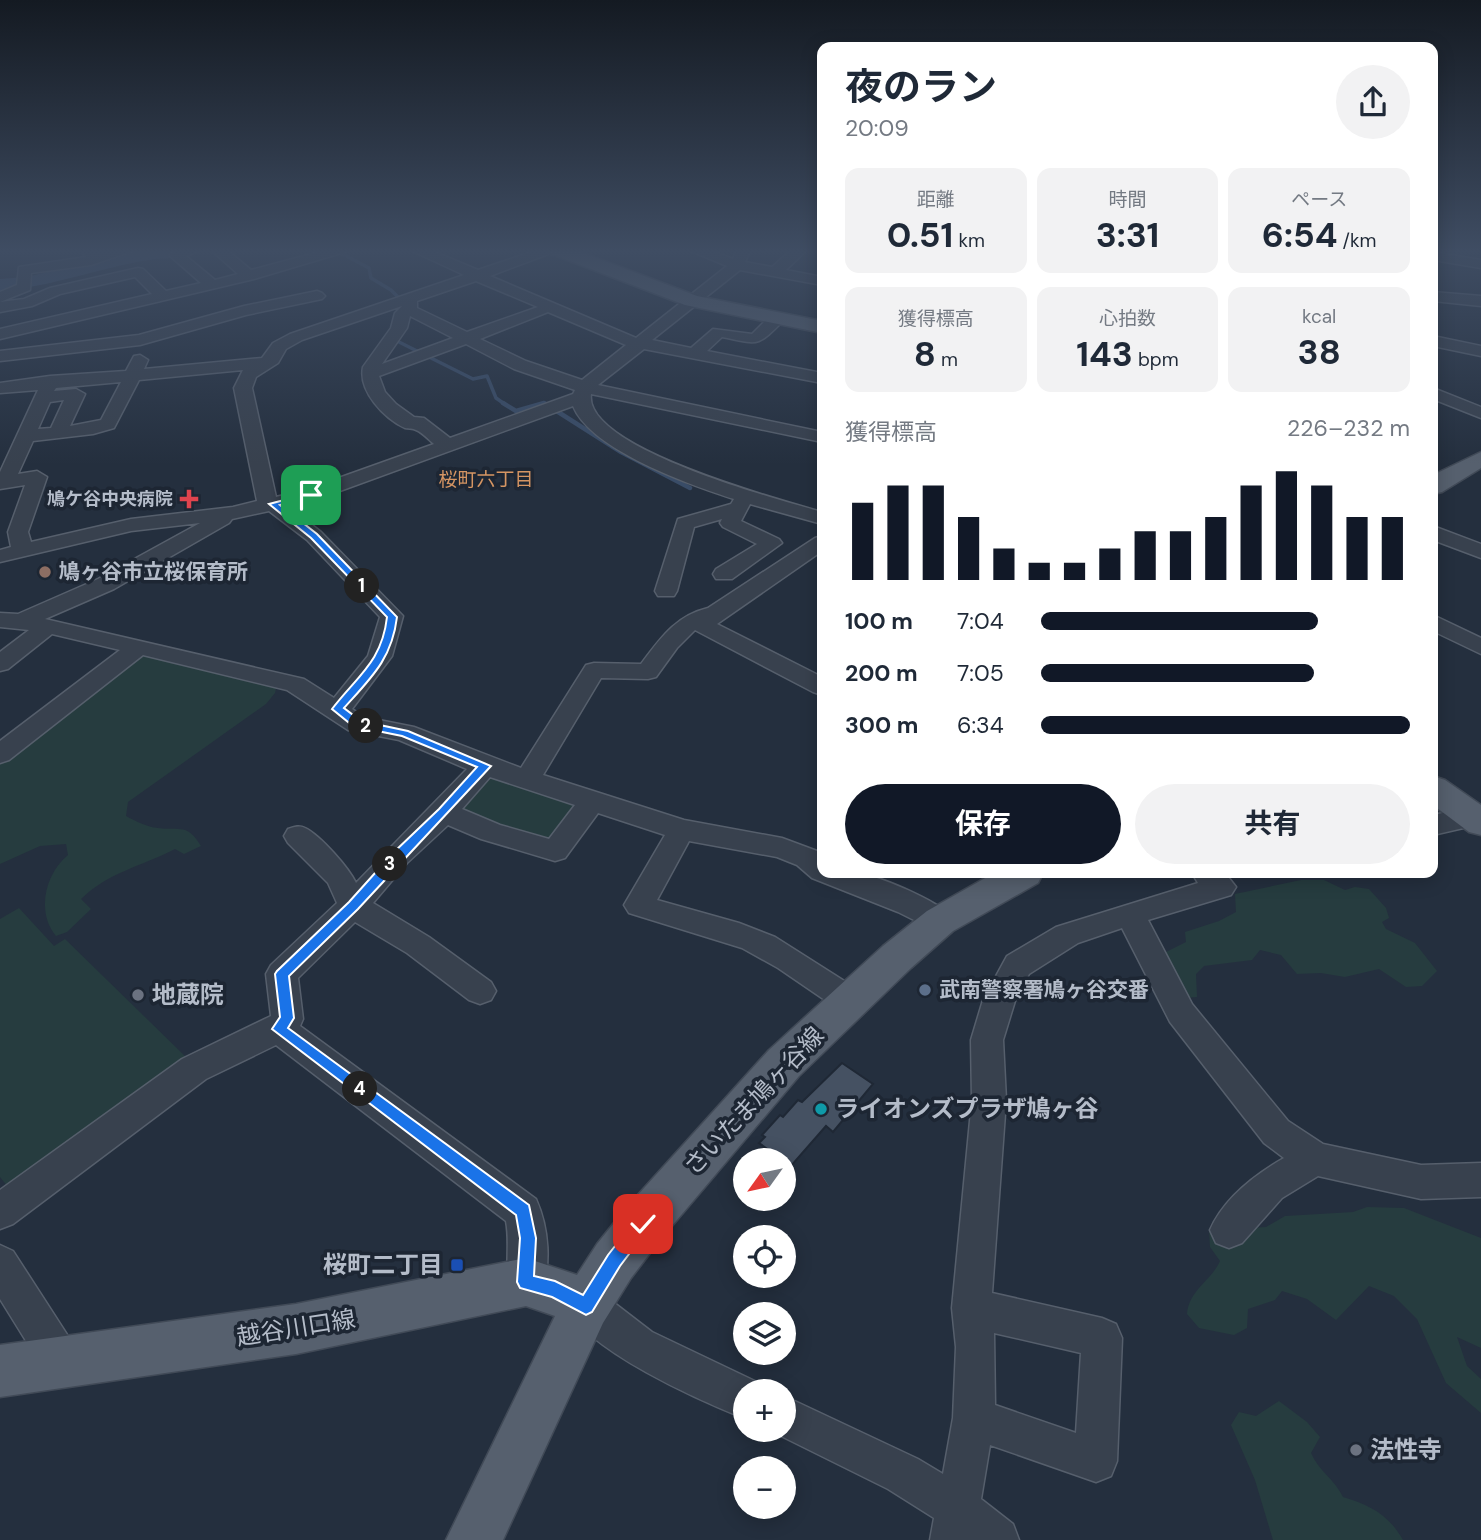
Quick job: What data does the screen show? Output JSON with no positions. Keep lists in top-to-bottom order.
{
  "streets": {
    "main road": ["さいたま鳩ヶ谷線", "越谷川口線"]
  },
  "crossings": [
    ["さいたま鳩ヶ谷線", "越谷川口線"]
  ],
  "districts": ["桜町六丁目"],
  "places": {
    "health": ["鳩ケ谷中央病院"],
    "other": [
      "鳩ヶ谷市立桜保育所",
      "武南警察署鳩ヶ谷交番",
      "地蔵院",
      "ライオンズプラザ鳩ヶ谷",
      "法性寺"
    ],
    "transit": ["桜町二丁目"]
  },
  "north": "bottom left",
  "page": {
    "heading": ["夜のラン", "20:09"],
    "stats": [
      ["距離", "0.51 km"],
      ["時間", "3:31"],
      ["ペース", "6:54 /km"],
      ["獲得標高", "8 m"],
      ["心拍数", "143 bpm"],
      ["kcal", "38"]
    ],
    "chart": ["獲得標高", "226–232 m"],
    "pins": [
      "1",
      "2",
      "3",
      "4"
    ],
    "list": [
      {
        "name": "100 m",
        "note": "7:04"
      },
      {
        "name": "200 m",
        "note": "7:05"
      },
      {
        "name": "300 m",
        "note": "6:34"
      }
    ],
    "buttons": ["保存", "共有"],
    "map_buttons": ["+", "−"]
  }
}
